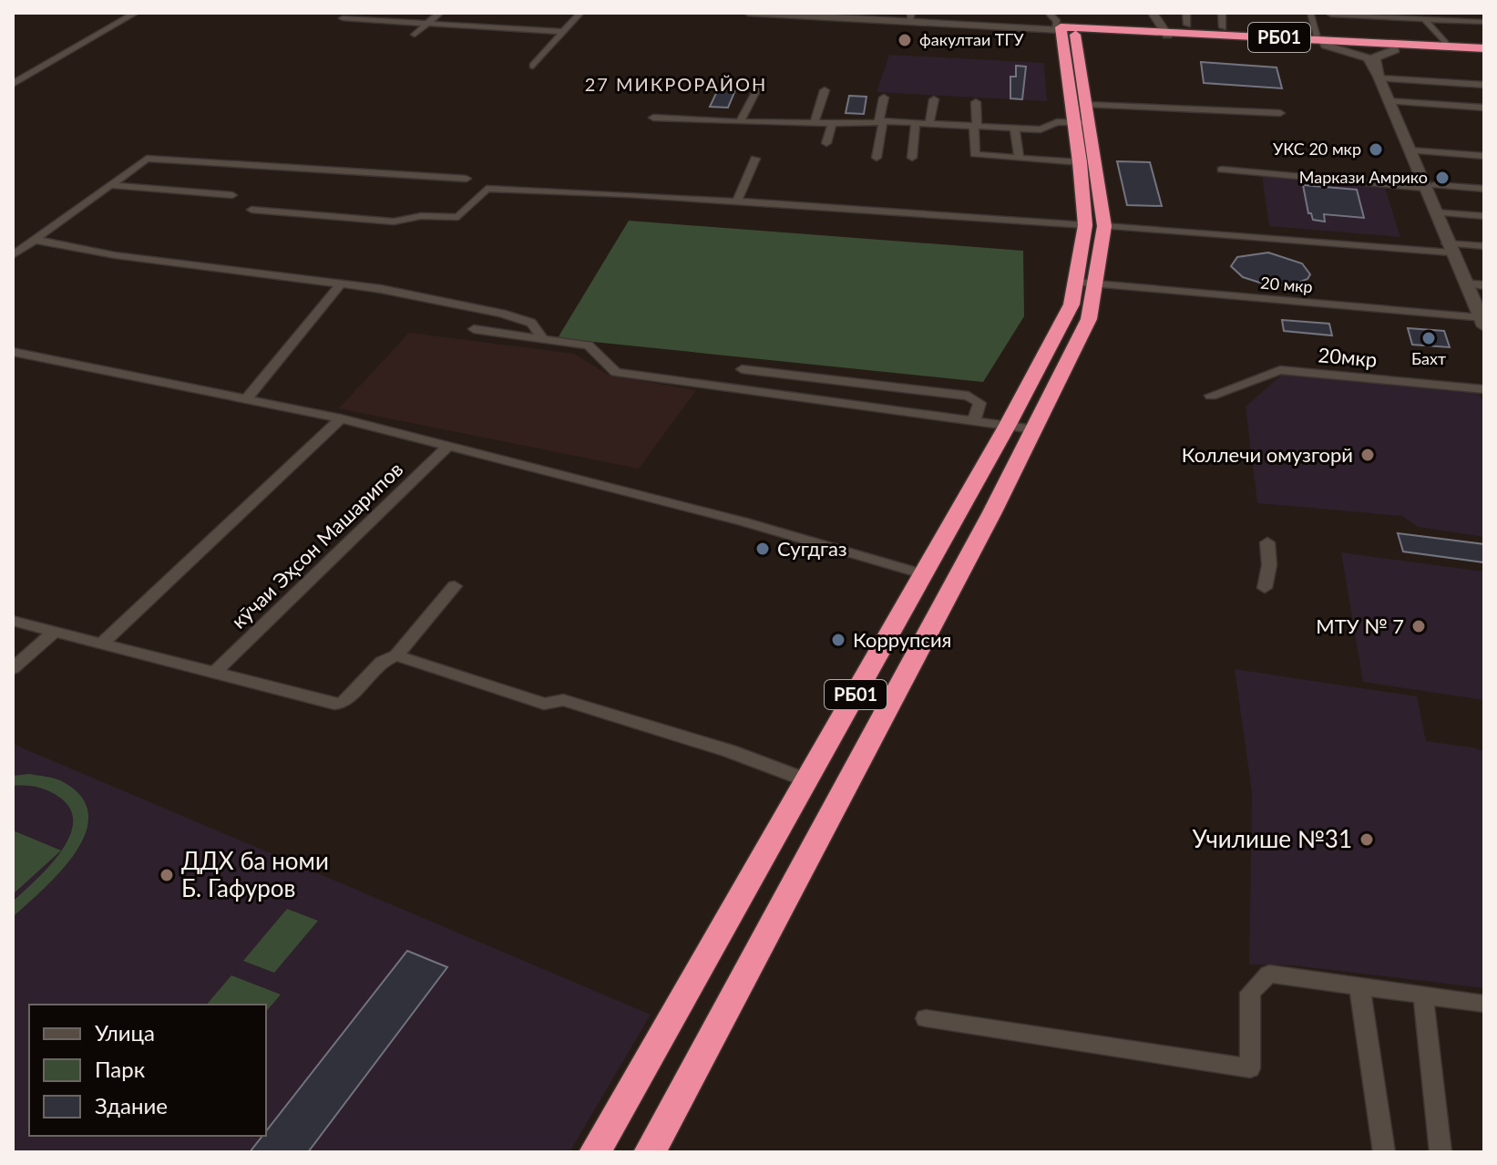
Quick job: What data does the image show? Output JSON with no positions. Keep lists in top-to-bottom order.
{
  "streets": {
    "highway": ["РБ01"],
    "street": ["20 мкр", "20мкр", "кӯчаи Эҳсон Машарипов"]
  },
  "crossings": [
    ["РБ01", "20 мкр"]
  ],
  "districts": ["27 МИКРОРАЙОН"],
  "places": [
    "факултаи ТГУ",
    "УКС 20 мкр",
    "Маркази Амрико",
    "Бахт",
    "Коллечи омузгорй",
    "Сугдгаз",
    "МТУ № 7",
    "Коррупсия",
    "Училише №31",
    "ДДХ ба номи Б. Гафуров"
  ],
  "legend": ["Улица", "Парк", "Здание"]
}
